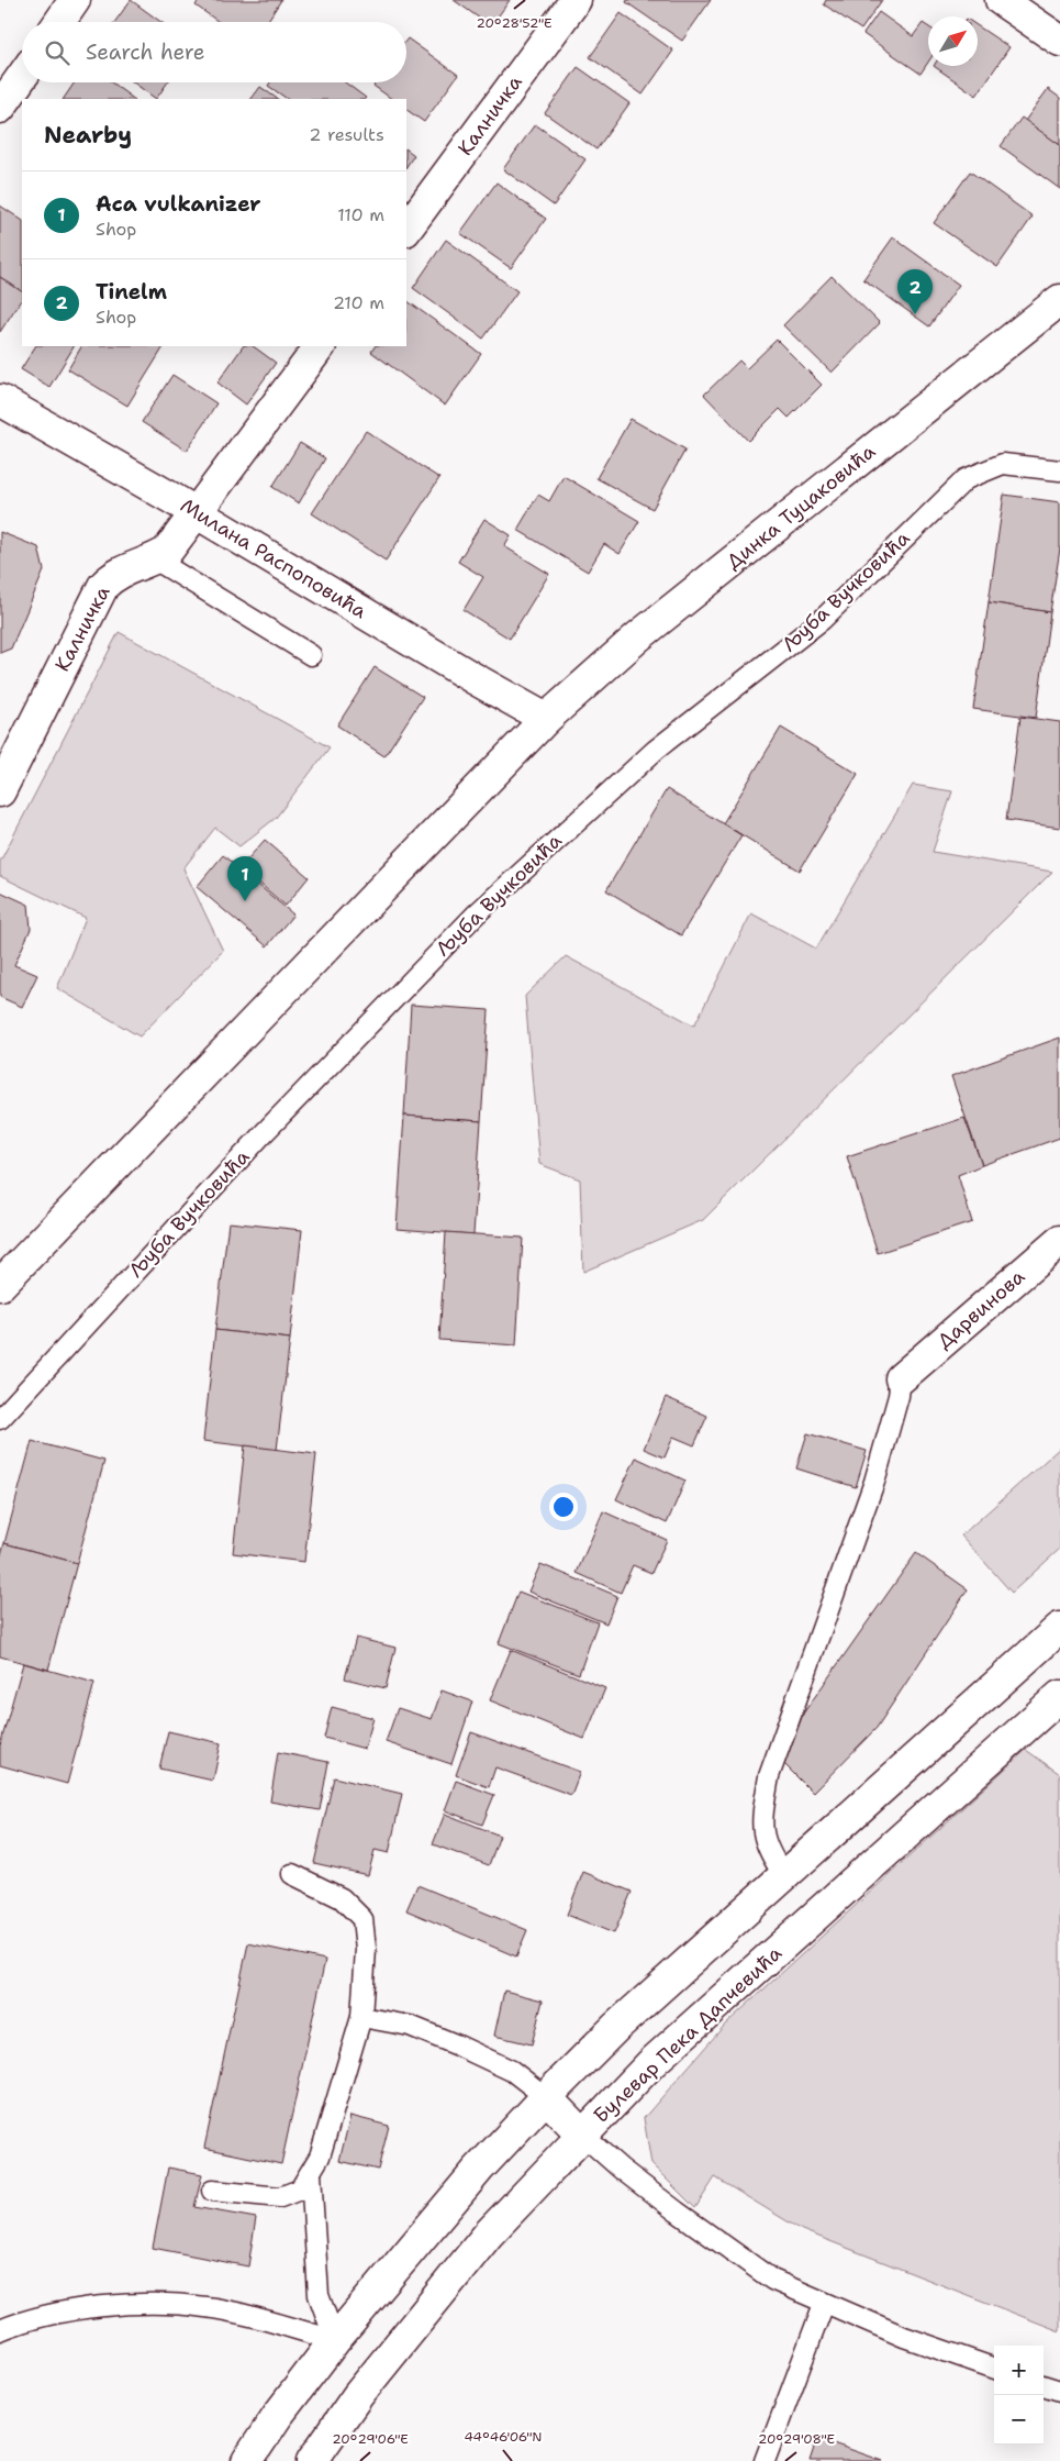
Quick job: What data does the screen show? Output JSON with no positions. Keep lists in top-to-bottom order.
{
  "streets": {
    "street": [
      "Калничка",
      "Динка Туцаковића",
      "Милана Распоповића",
      "Дарвинова",
      "Булевар Пека Дапчевића"
    ],
    "lane": ["Љуба Вучковића"]
  },
  "crossings": [
    ["Калничка", "Милана Распоповића"],
    ["Динка Туцаковића", "Милана Распоповића"]
  ],
  "north": "top right",
  "page": {
    "search": "Search here",
    "heading": ["Nearby", "2 results"],
    "list": [
      {
        "mark": "1",
        "name": "Aca vulkanizer",
        "note": "Shop",
        "value": "110 m"
      },
      {
        "mark": "2",
        "name": "Tinelm",
        "note": "Shop",
        "value": "210 m"
      }
    ],
    "pins": ["2", "1"],
    "map_buttons": ["+", "−"]
  },
  "coordinates": [
    "20°28'52\"E",
    "44°46'06\"N",
    "20°29'06\"E",
    "20°29'08\"E"
  ]
}
